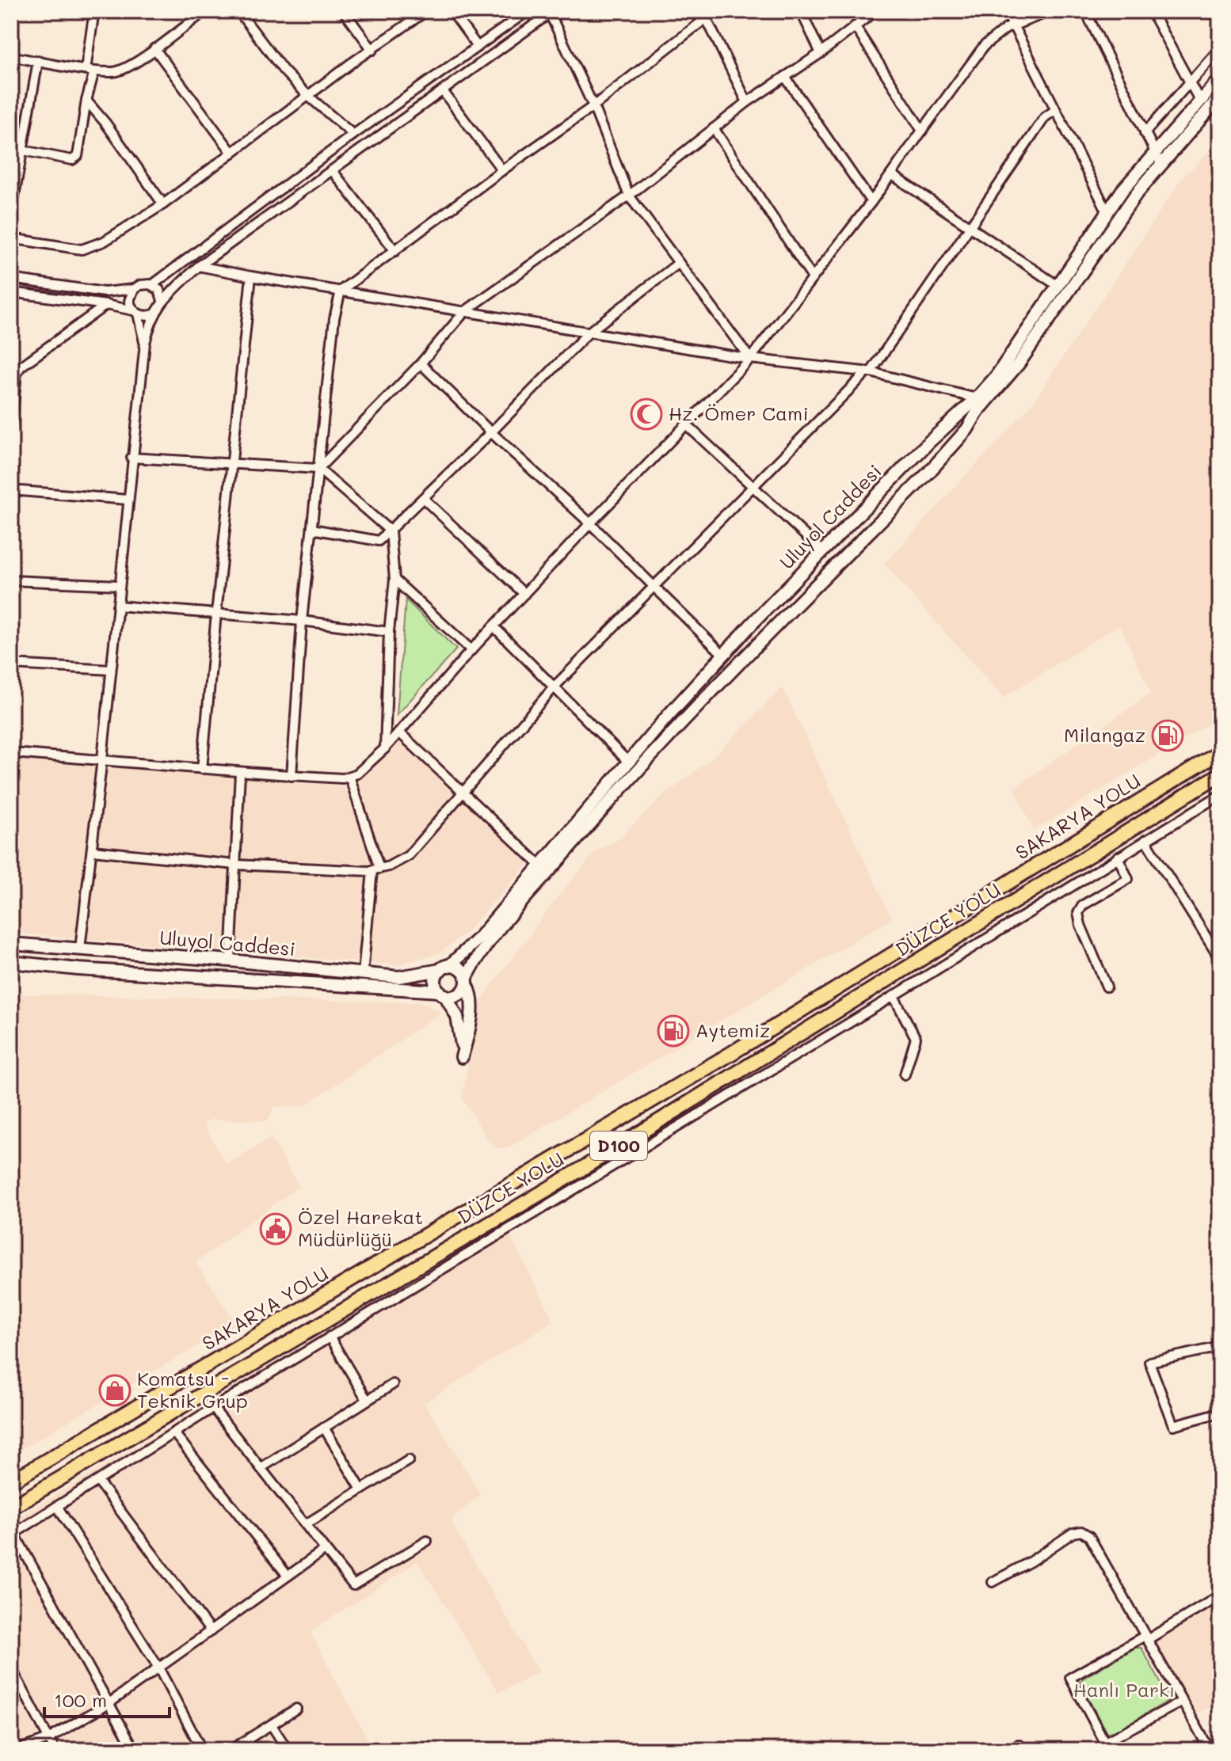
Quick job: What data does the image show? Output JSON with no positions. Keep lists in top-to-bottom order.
{
  "streets": {
    "highway": ["SAKARYA YOLU", "DÜZCE YOLU", "D100"],
    "main road": ["Uluyol Caddesi"]
  },
  "parks": ["Hanlı Parkı"],
  "places": {
    "mosque": ["Hz. Ömer Cami"],
    "fuel station": ["Milangaz", "Aytemiz"],
    "public building": ["Özel Harekat Müdürlüğü"],
    "shop": ["Komatsu - Teknik Grup"]
  },
  "scale_bar": "100 m"
}
